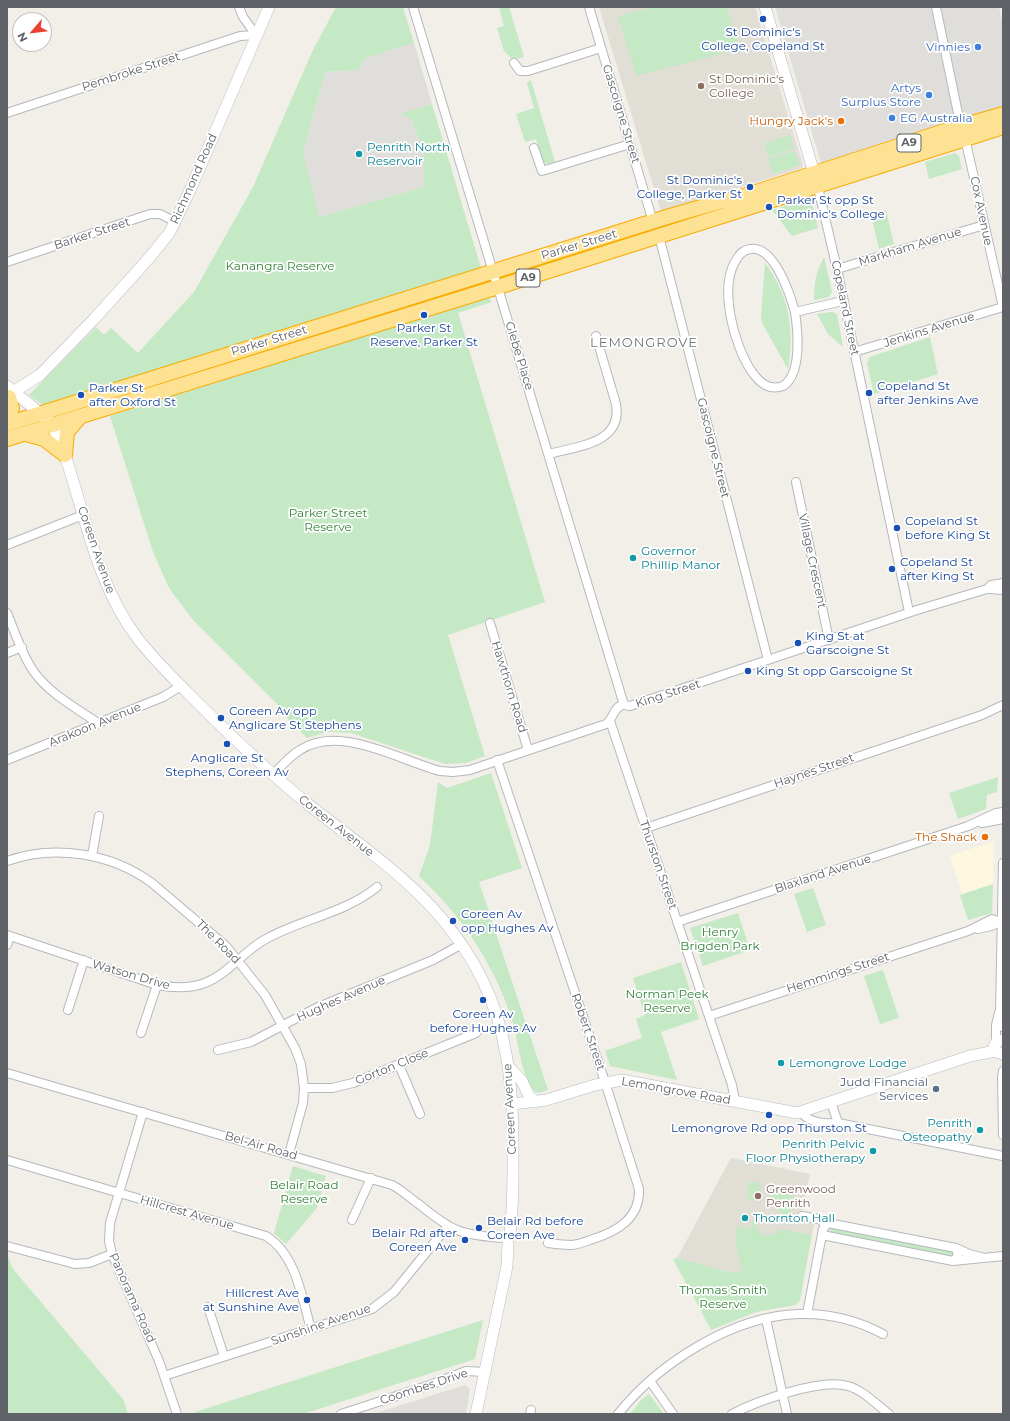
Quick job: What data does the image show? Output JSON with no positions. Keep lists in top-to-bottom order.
{
  "streets": {
    "highway": ["A9", "Parker Street"],
    "street": [
      "Pembroke Street",
      "Gascoigne Street",
      "Richmond Road",
      "Cox Avenue",
      "Barker Street",
      "Markham Avenue",
      "Copeland Street",
      "Jenkins Avenue",
      "Glebe Place",
      "Coreen Avenue",
      "Village Crescent",
      "Hawthorn Road",
      "King Street",
      "Arakoon Avenue",
      "Haynes Street",
      "Thurston Street",
      "Blaxland Avenue",
      "The Road",
      "Hemmings Street",
      "Watson Drive",
      "Hughes Avenue",
      "Robert Street",
      "Gorton Close",
      "Lemongrove Road",
      "Bel-Air Road",
      "Hillcrest Avenue",
      "Panorama Road",
      "Sunshine Avenue",
      "Coombes Drive"
    ]
  },
  "crossings": [
    ["Pembroke Street", "Richmond Road"],
    ["Gascoigne Street", "Parker Street"],
    ["Gascoigne Street", "King Street"],
    ["A9", "Parker Street"],
    ["A9", "Coreen Avenue"],
    ["Richmond Road", "Barker Street"],
    ["Richmond Road", "Coreen Avenue"],
    ["Cox Avenue", "Parker Street"],
    ["Cox Avenue", "Markham Avenue"],
    ["Cox Avenue", "Jenkins Avenue"],
    ["Parker Street", "Copeland Street"],
    ["Parker Street", "Glebe Place"],
    ["Parker Street", "Coreen Avenue"],
    ["Markham Avenue", "Copeland Street"],
    ["Copeland Street", "Jenkins Avenue"],
    ["Copeland Street", "King Street"],
    ["Glebe Place", "King Street"],
    ["Coreen Avenue", "Arakoon Avenue"],
    ["Coreen Avenue", "Hughes Avenue"],
    ["Coreen Avenue", "Lemongrove Road"],
    ["Coreen Avenue", "Bel-Air Road"],
    ["Coreen Avenue", "Coombes Drive"],
    ["Village Crescent", "King Street"],
    ["King Street", "Thurston Street"],
    ["Haynes Street", "Thurston Street"],
    ["Thurston Street", "Blaxland Avenue"],
    ["Thurston Street", "Hemmings Street"],
    ["Thurston Street", "Lemongrove Road"],
    ["The Road", "Watson Drive"],
    ["The Road", "Hughes Avenue"],
    ["The Road", "Gorton Close"],
    ["The Road", "Bel-Air Road"],
    ["Robert Street", "Lemongrove Road"],
    ["Bel-Air Road", "Panorama Road"],
    ["Bel-Air Road", "Sunshine Avenue"],
    ["Hillcrest Avenue", "Panorama Road"],
    ["Hillcrest Avenue", "Sunshine Avenue"],
    ["Panorama Road", "Sunshine Avenue"]
  ],
  "districts": ["LEMONGROVE"],
  "parks": [
    "Kanangra Reserve",
    "Parker Street Reserve",
    "Henry Brigden Park",
    "Norman Peek Reserve",
    "Belair Road Reserve",
    "Thomas Smith Reserve"
  ],
  "places": [
    "St Dominic's College, Copeland St",
    "Vinnies",
    "St Dominic's College",
    "Artys Surplus Store",
    "EG Australia",
    "Hungry Jack's",
    "Penrith North Reservoir",
    "St Dominic's College, Parker St",
    "Parker St opp St Dominic's College",
    "Parker St Reserve, Parker St",
    "Copeland St after Jenkins Ave",
    "Parker St after Oxford St",
    "Copeland St before King St",
    "Governor Phillip Manor",
    "Copeland St after King St",
    "King St at Garscoigne St",
    "King St opp Garscoigne St",
    "Coreen Av opp Anglicare St Stephens",
    "Anglicare St Stephens, Coreen Av",
    "The Shack",
    "Coreen Av opp Hughes Av",
    "Coreen Av before Hughes Av",
    "Lemongrove Lodge",
    "Judd Financial Services",
    "Lemongrove Rd opp Thurston St",
    "Penrith Osteopathy",
    "Penrith Pelvic Floor Physiotherapy",
    "Greenwood Penrith",
    "Thornton Hall",
    "Belair Rd before Coreen Ave",
    "Belair Rd after Coreen Ave",
    "Hillcrest Ave at Sunshine Ave"
  ],
  "north": "bottom left"
}
